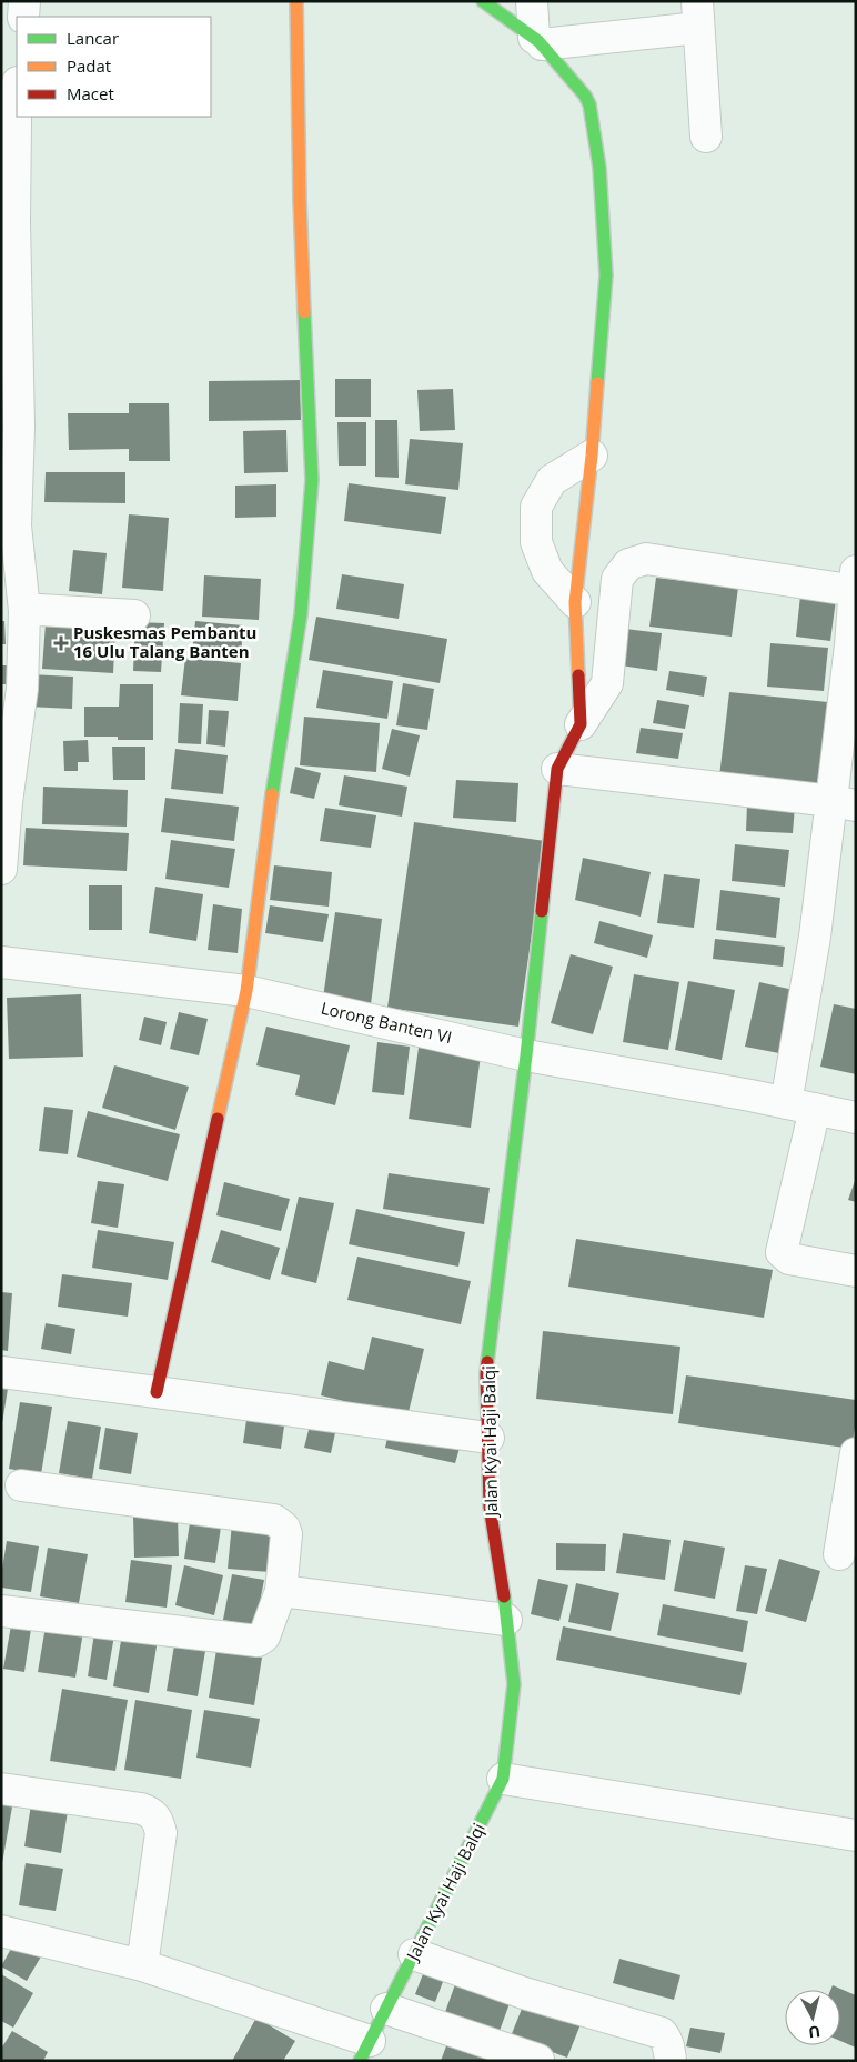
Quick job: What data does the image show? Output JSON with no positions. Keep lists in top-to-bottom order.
{
  "streets": {
    "street": ["Lorong Banten VI", "Jalan Kyai Haji Balqi"]
  },
  "crossings": [
    ["Lorong Banten VI", "Jalan Kyai Haji Balqi"]
  ],
  "places": {
    "health": ["Puskesmas Pembantu 16 Ulu Talang Banten"]
  },
  "legend": ["Lancar", "Padat", "Macet"],
  "north": "bottom"
}
